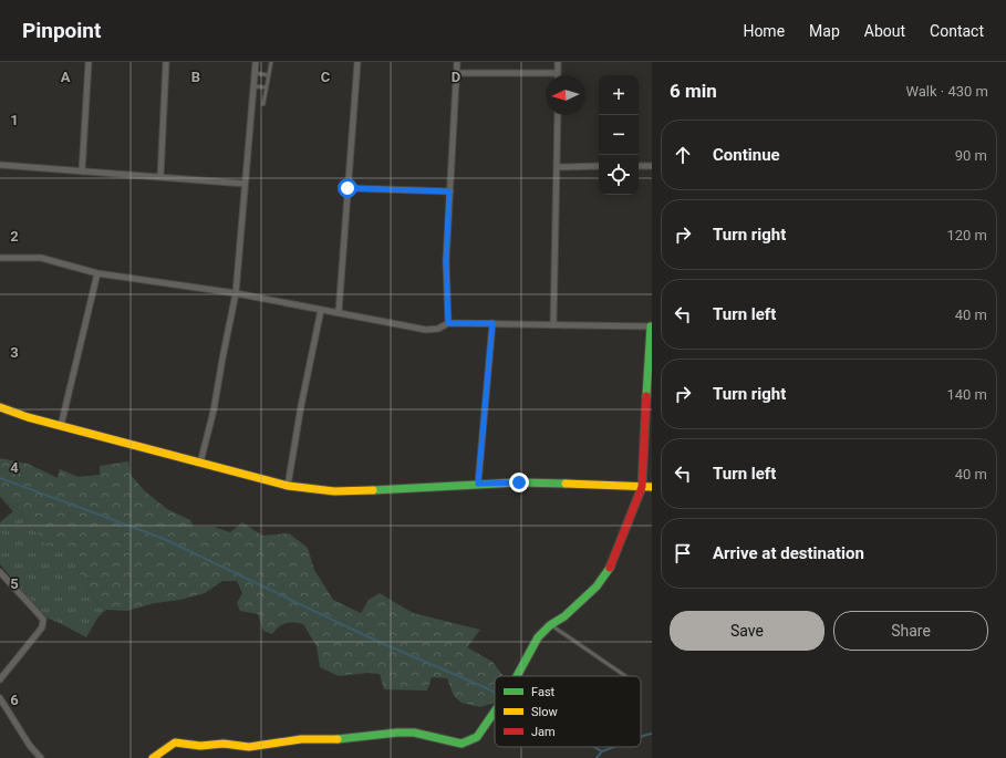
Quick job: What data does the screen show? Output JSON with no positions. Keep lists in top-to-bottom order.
{
  "legend": ["Fast", "Slow", "Jam"],
  "north": "left",
  "page": {
    "header": "Pinpoint",
    "nav": [
      "Home",
      "Map",
      "About",
      "Contact"
    ],
    "heading": ["6 min", "Walk · 430 m"],
    "map_buttons": ["+", "−"],
    "list": [
      ["Continue", "90 m"],
      ["Turn right", "120 m"],
      ["Turn left", "40 m"],
      ["Turn right", "140 m"],
      ["Turn left", "40 m"],
      "Arrive at destination"
    ],
    "buttons": ["Save", "Share"]
  },
  "grid": {
    "columns": [
      "A",
      "B",
      "C",
      "D"
    ],
    "rows": [
      "1",
      "2",
      "3",
      "4",
      "5",
      "6"
    ]
  }
}
